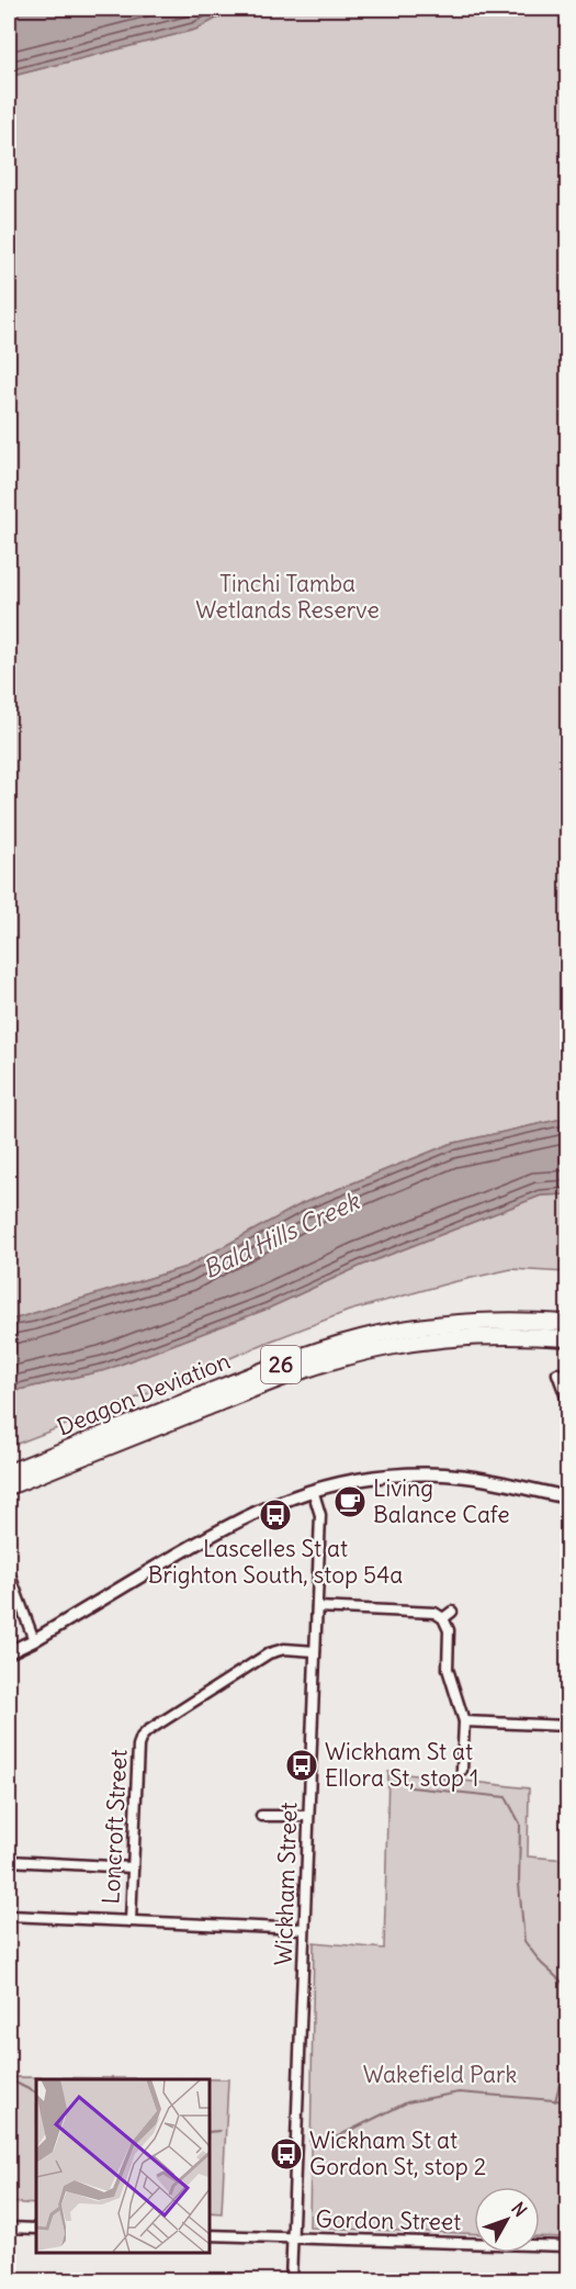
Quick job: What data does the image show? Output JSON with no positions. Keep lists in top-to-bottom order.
{
  "streets": {
    "highway": ["26", "Deagon Deviation"],
    "street": ["Loncroft Street", "Wickham Street", "Gordon Street"]
  },
  "crossings": [
    ["Loncroft Street", "Wickham Street"],
    ["Wickham Street", "Gordon Street"]
  ],
  "water": ["Bald Hills Creek"],
  "parks": ["Tinchi Tamba Wetlands Reserve", "Wakefield Park"],
  "places": {
    "cafe": ["Living Balance Cafe"],
    "bus stop": ["Lascelles St at Brighton South, stop 54a", "Wickham St at Ellora St, stop 1", "Wickham St at Gordon St, stop 2"]
  },
  "north": "top right"
}
